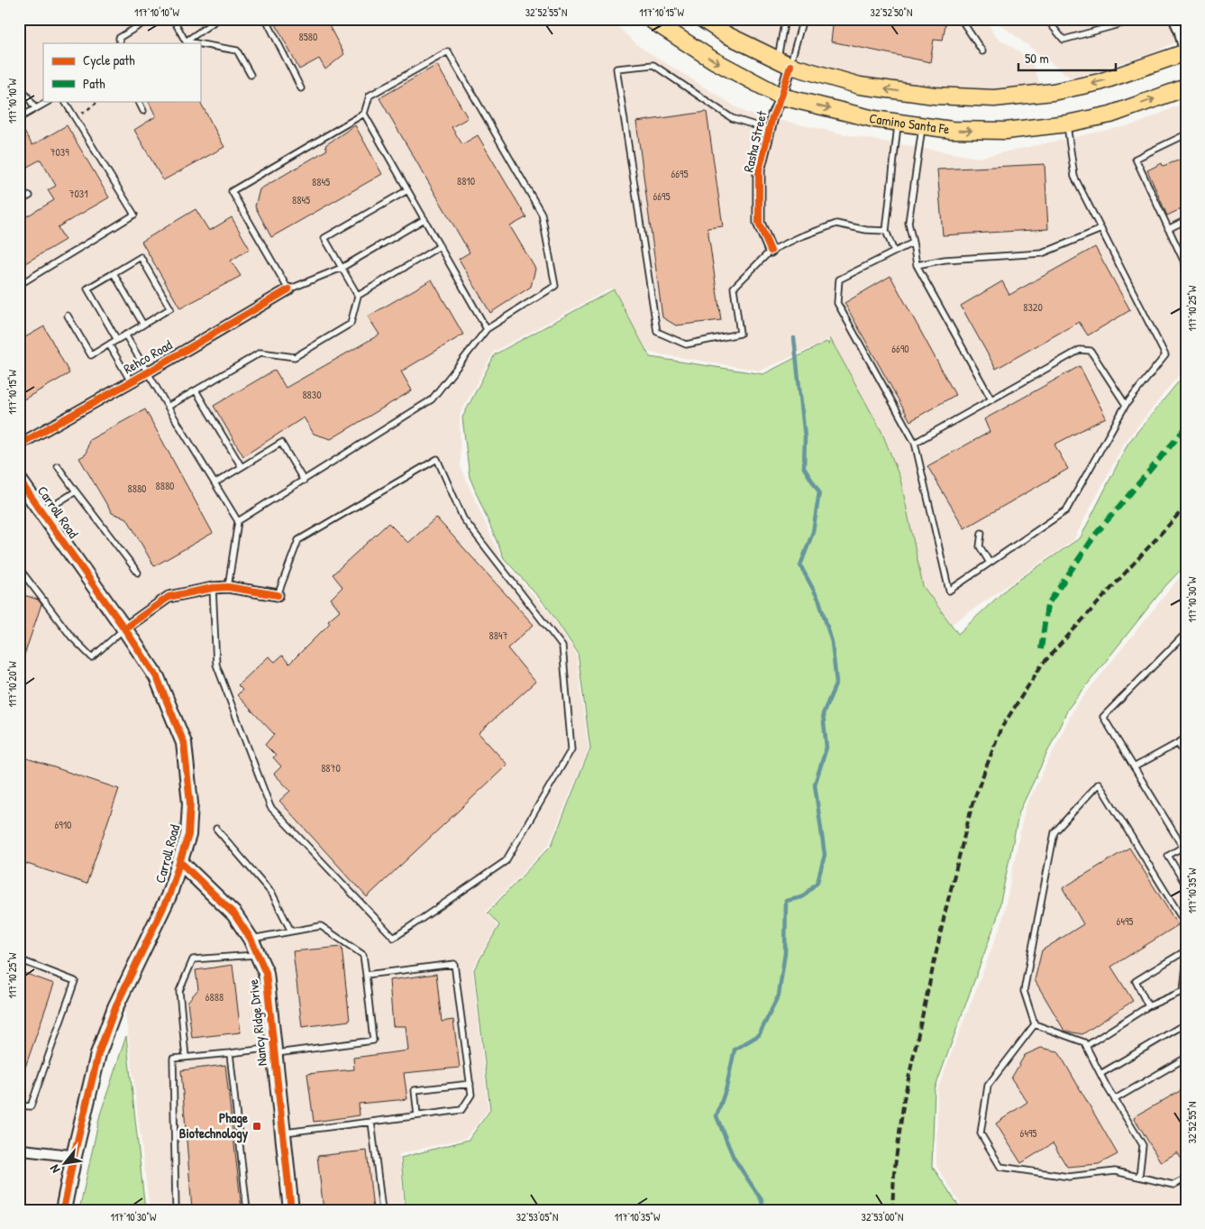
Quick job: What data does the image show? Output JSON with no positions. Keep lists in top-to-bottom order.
{
  "streets": {
    "main road": ["Camino Santa Fe", "Carroll Road", "Nancy Ridge Drive"],
    "street": ["Rasha Street", "Rehco Road"]
  },
  "crossings": [
    ["Camino Santa Fe", "Rasha Street"],
    ["Carroll Road", "Nancy Ridge Drive"]
  ],
  "places": {
    "transit": ["Phage Biotechnology"]
  },
  "house_numbers": [
    "8580",
    "7039",
    "6695",
    "8810",
    "8845",
    "7031",
    "6695",
    "8845",
    "8320",
    "6690",
    "8830",
    "8880",
    "8880",
    "8847",
    "8870",
    "6910",
    "6495",
    "6888",
    "6495"
  ],
  "legend": ["Cycle path", "Path"],
  "scale_bar": "50 m",
  "north": "bottom left",
  "coordinates": [
    "117°10'10\"W",
    "32°52'55\"N",
    "117°10'15\"W",
    "32°52'50\"N",
    "117°10'25\"W",
    "117°10'30\"W",
    "117°10'20\"W",
    "117°10'35\"W",
    "32°53'05\"N",
    "32°53'00\"N"
  ]
}
